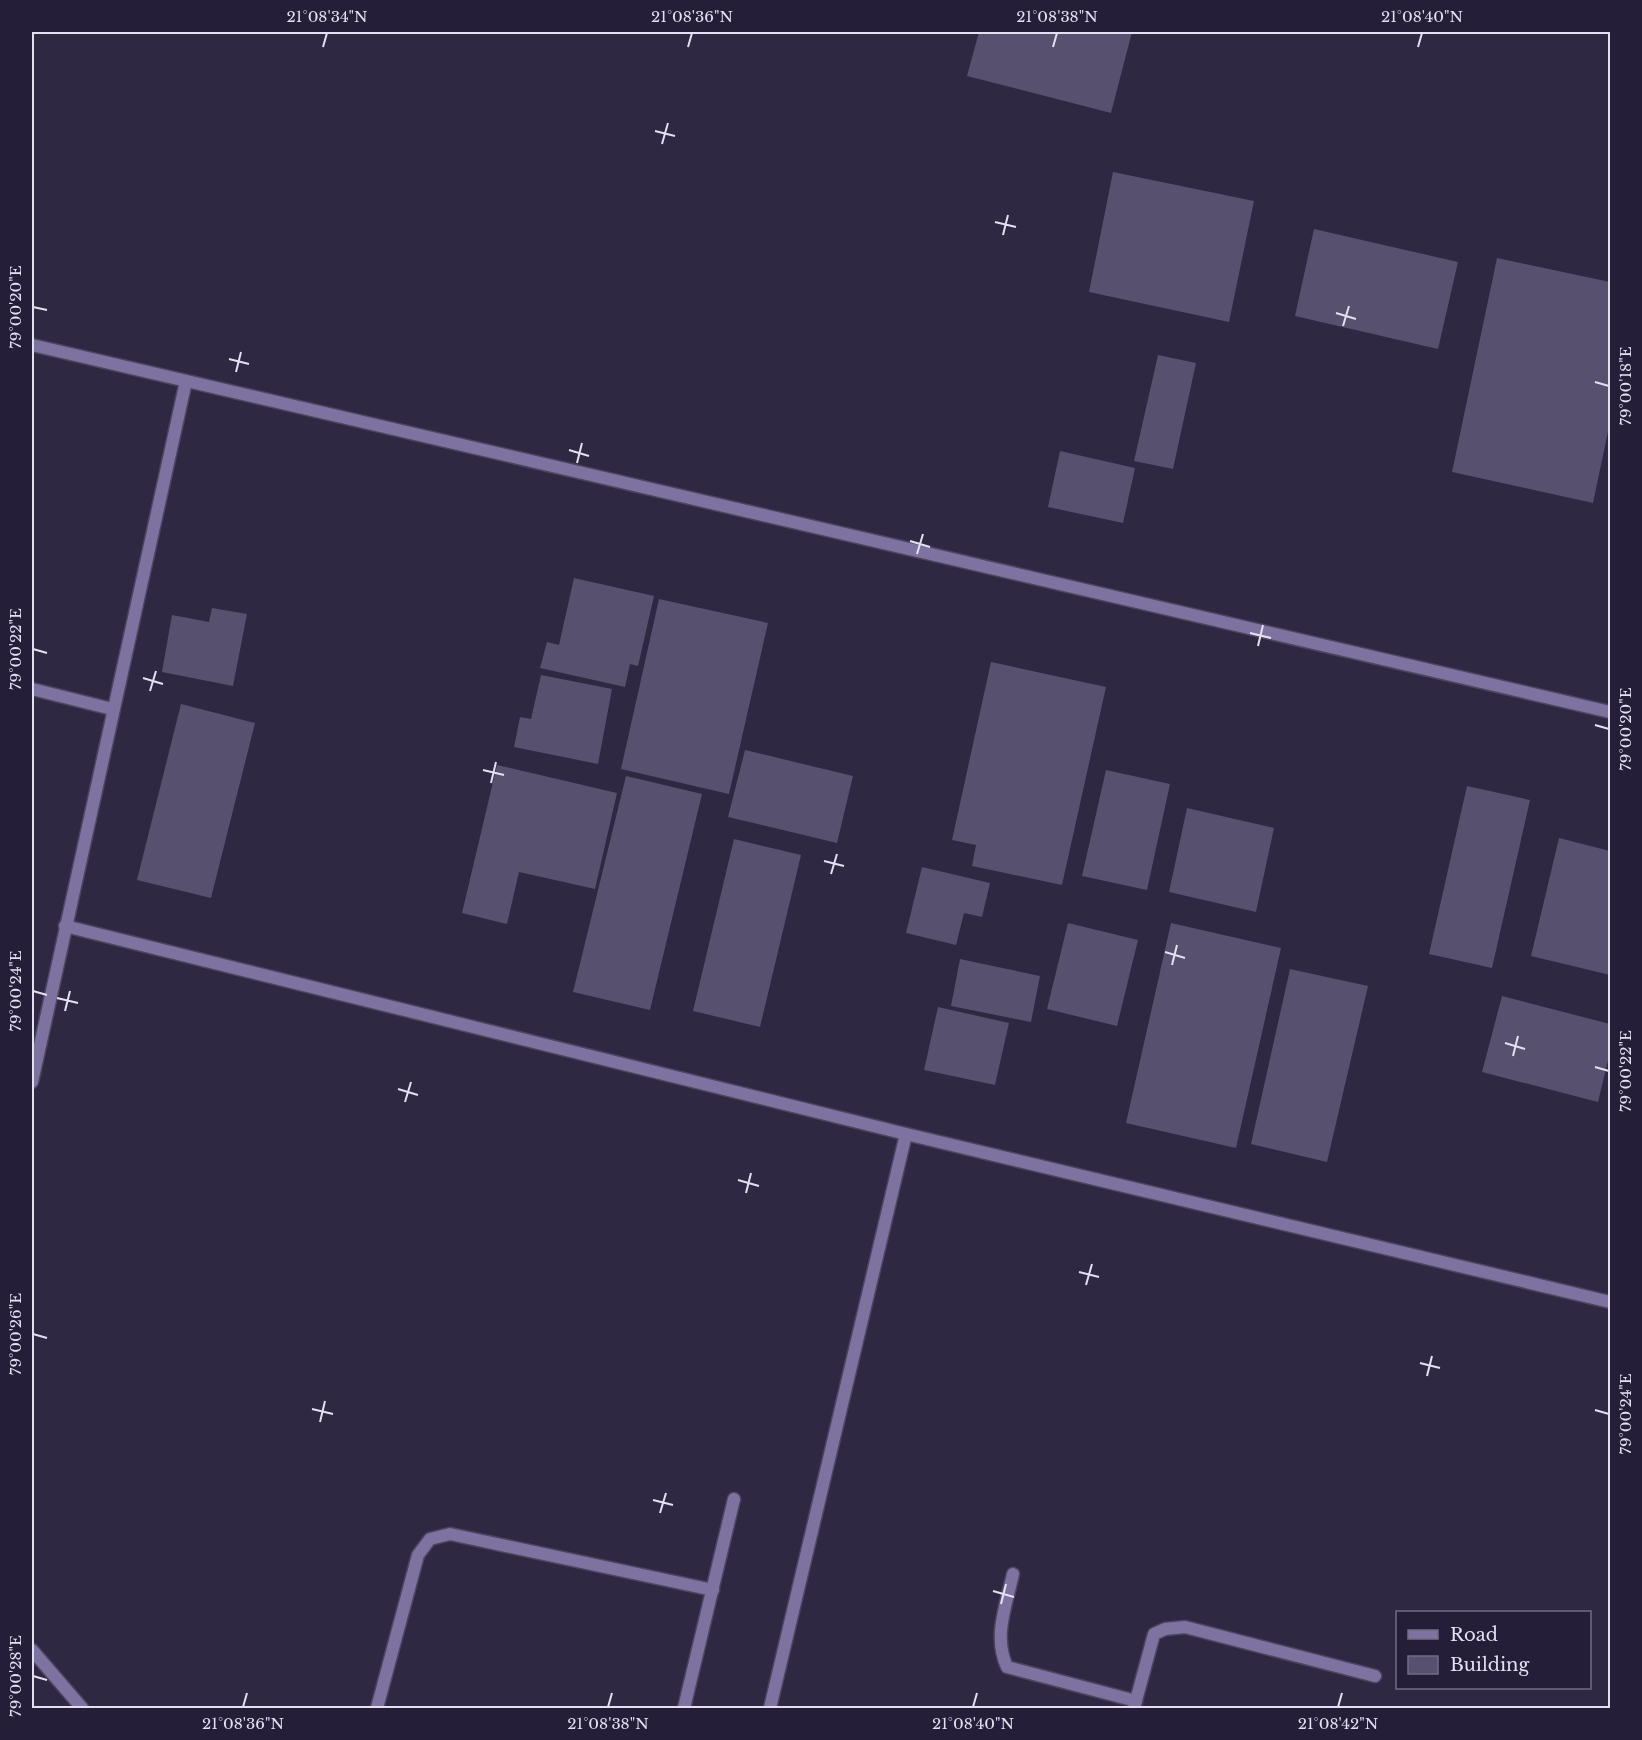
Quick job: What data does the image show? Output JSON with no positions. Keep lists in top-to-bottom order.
{
  "legend": ["Road", "Building"],
  "coordinates": [
    "21°08'34\"N",
    "21°08'36\"N",
    "21°08'38\"N",
    "21°08'40\"N",
    "79°00'20\"E",
    "79°00'18\"E",
    "79°00'22\"E",
    "79°00'24\"E",
    "79°00'26\"E",
    "79°00'28\"E",
    "21°08'42\"N"
  ]
}
